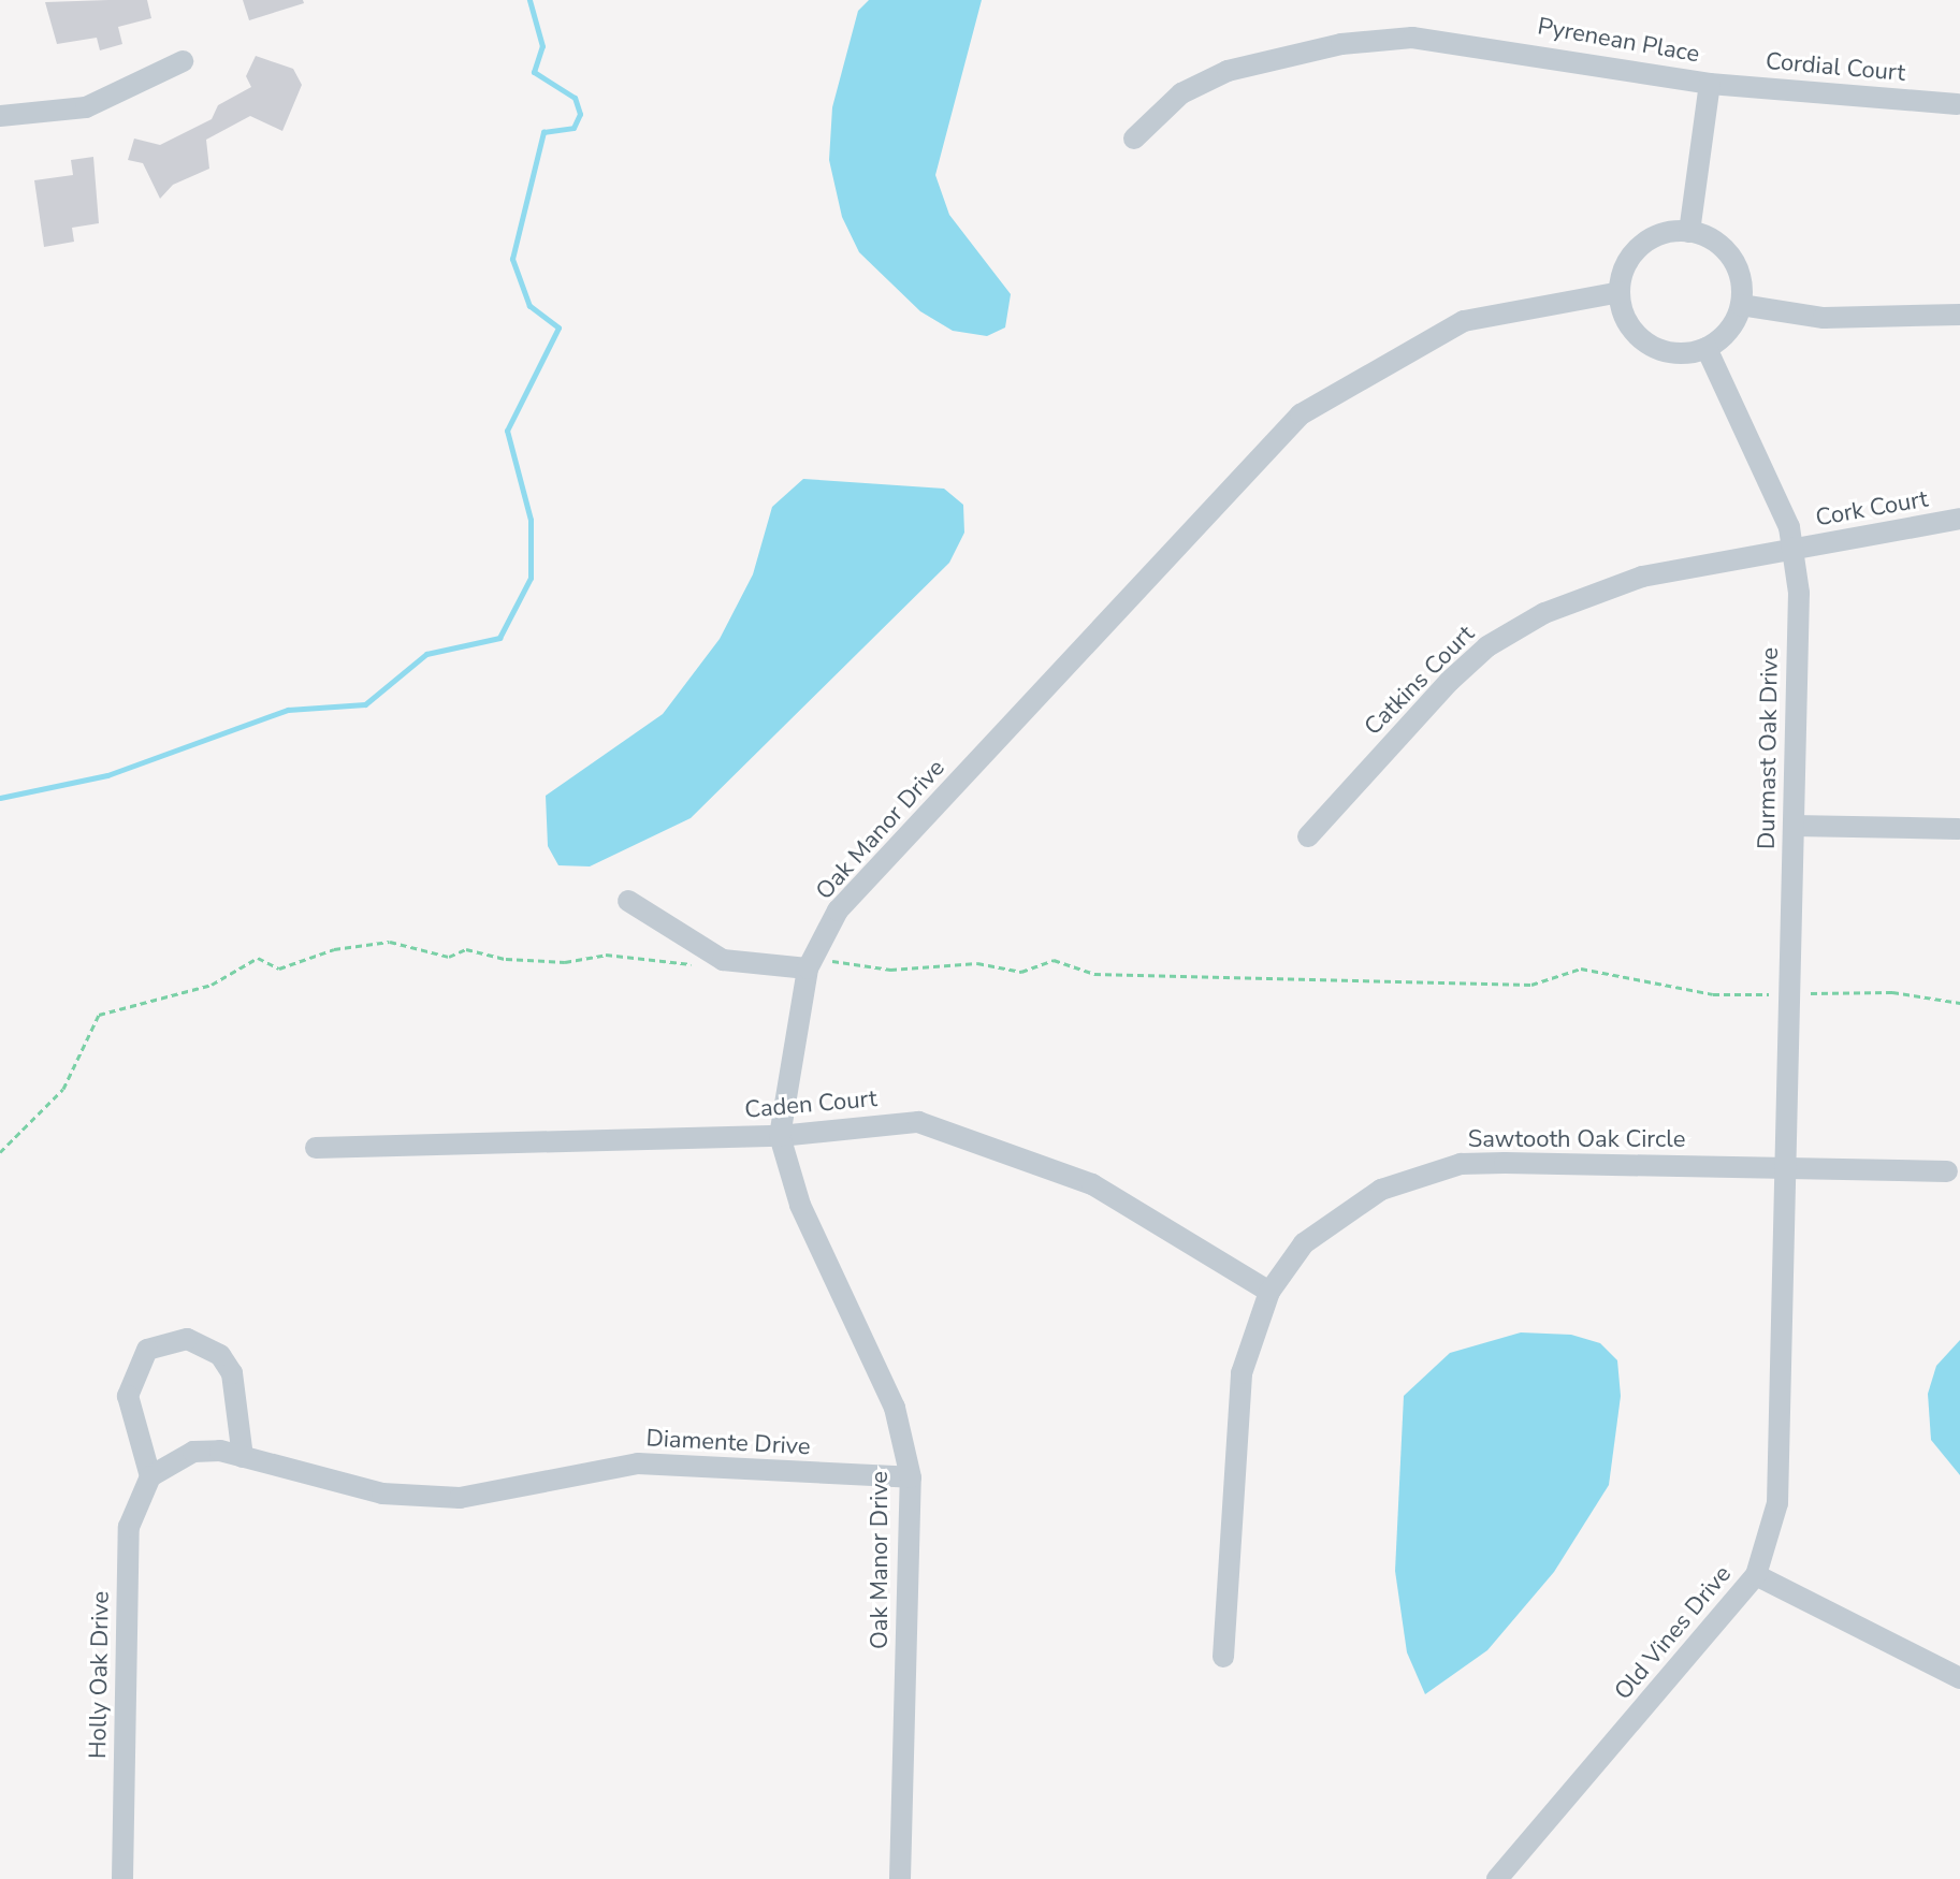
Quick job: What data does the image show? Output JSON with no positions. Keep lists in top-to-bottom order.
{
  "streets": {
    "street": [
      "Pyrenean Place",
      "Cordial Court",
      "Cork Court",
      "Catkins Court",
      "Durmast Oak Drive",
      "Oak Manor Drive",
      "Caden Court",
      "Sawtooth Oak Circle",
      "Diamente Drive",
      "Old Vines Drive",
      "Holly Oak Drive"
    ]
  },
  "crossings": [
    ["Pyrenean Place", "Cordial Court"],
    ["Cork Court", "Catkins Court"],
    ["Cork Court", "Durmast Oak Drive"],
    ["Catkins Court", "Durmast Oak Drive"],
    ["Durmast Oak Drive", "Oak Manor Drive"],
    ["Durmast Oak Drive", "Sawtooth Oak Circle"],
    ["Durmast Oak Drive", "Old Vines Drive"],
    ["Oak Manor Drive", "Caden Court"],
    ["Oak Manor Drive", "Diamente Drive"],
    ["Caden Court", "Sawtooth Oak Circle"],
    ["Sawtooth Oak Circle", "Old Vines Drive"],
    ["Diamente Drive", "Holly Oak Drive"]
  ]
}
